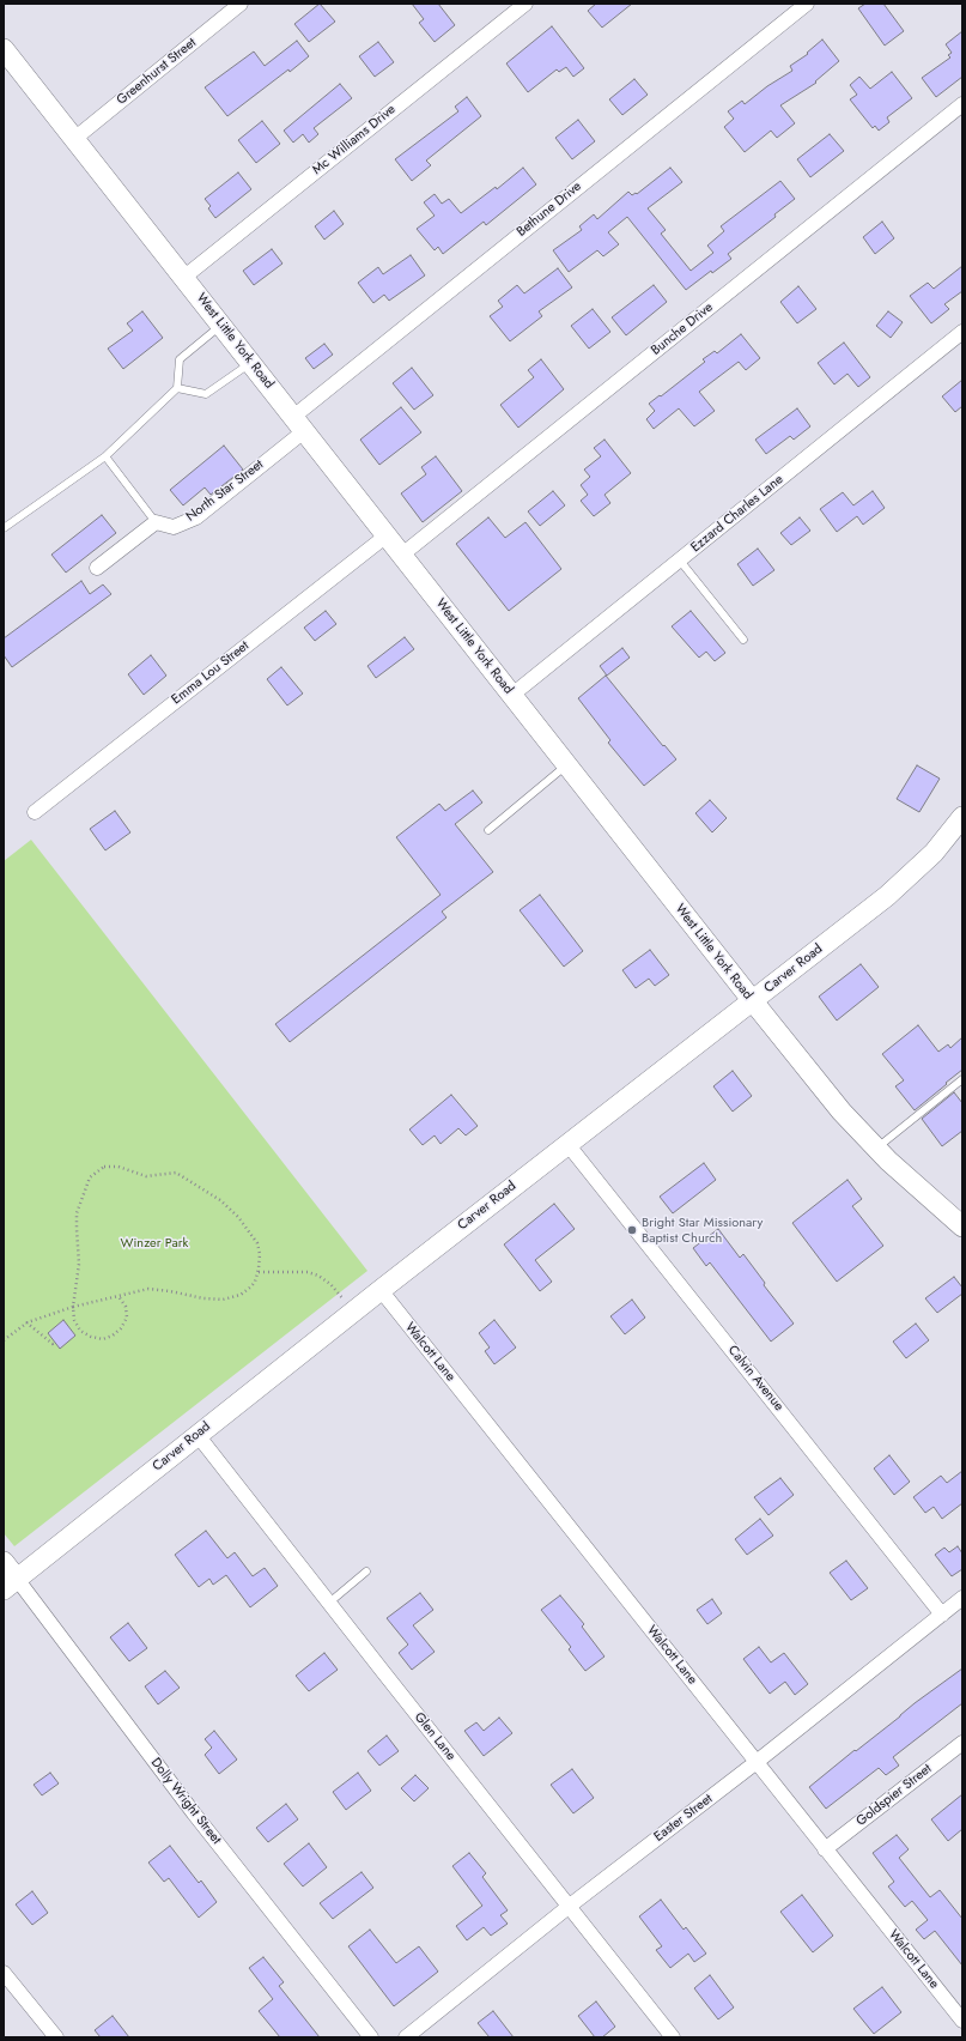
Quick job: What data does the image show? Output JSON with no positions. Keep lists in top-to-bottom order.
{
  "streets": {
    "street": [
      "Greenhurst Street",
      "Mc Williams Drive",
      "Bethune Drive",
      "Bunche Drive",
      "West Little York Road",
      "North Star Street",
      "Ezzard Charles Lane",
      "Emma Lou Street",
      "Carver Road",
      "Walcott Lane",
      "Calvin Avenue",
      "Glen Lane",
      "Goldspier Street",
      "Dolly Wright Street",
      "Easter Street"
    ]
  },
  "crossings": [
    ["Greenhurst Street", "West Little York Road"],
    ["Mc Williams Drive", "West Little York Road"],
    ["Bethune Drive", "West Little York Road"],
    ["Bethune Drive", "North Star Street"],
    ["Bunche Drive", "West Little York Road"],
    ["West Little York Road", "North Star Street"],
    ["West Little York Road", "Ezzard Charles Lane"],
    ["West Little York Road", "Emma Lou Street"],
    ["West Little York Road", "Carver Road"],
    ["Carver Road", "Walcott Lane"],
    ["Carver Road", "Calvin Avenue"],
    ["Carver Road", "Glen Lane"],
    ["Carver Road", "Dolly Wright Street"],
    ["Walcott Lane", "Goldspier Street"],
    ["Walcott Lane", "Easter Street"],
    ["Calvin Avenue", "Easter Street"],
    ["Glen Lane", "Easter Street"]
  ],
  "parks": ["Winzer Park"],
  "places": ["Bright Star Missionary Baptist Church"]
}
